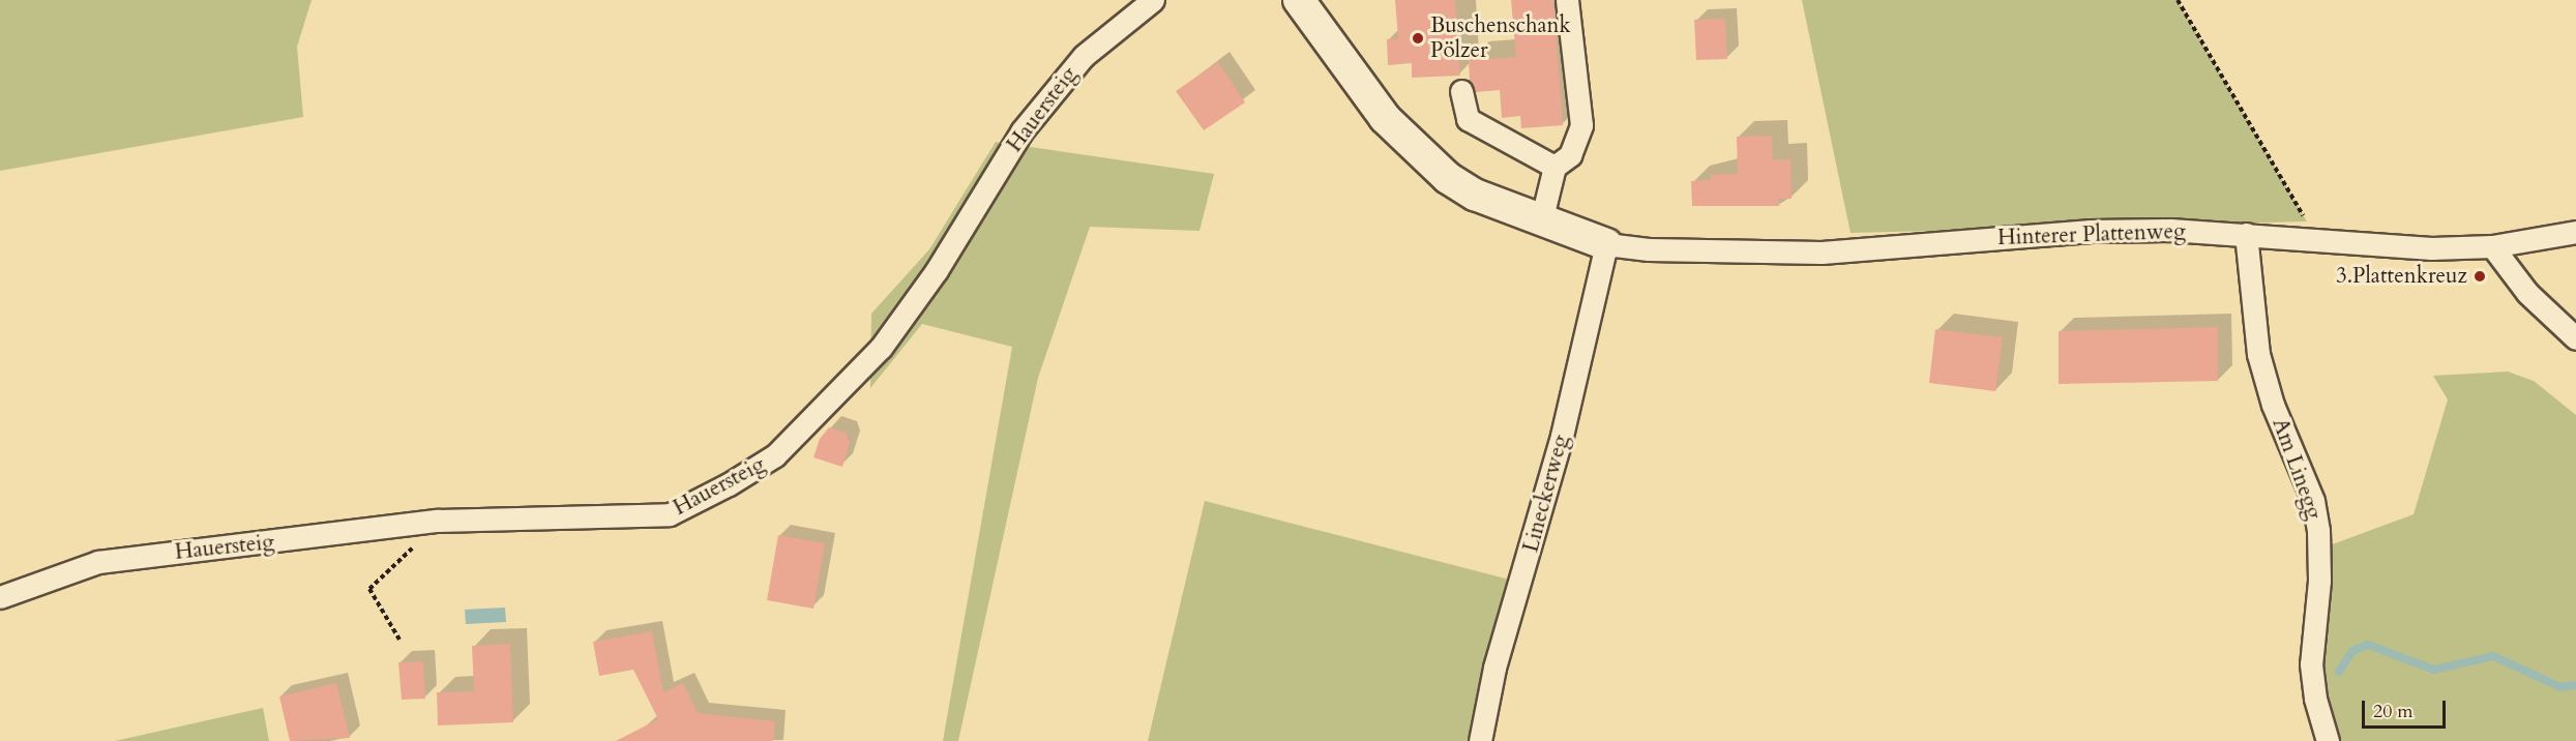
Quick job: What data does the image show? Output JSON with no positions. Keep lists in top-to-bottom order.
{
  "streets": {
    "street": [
      "Hauersteig",
      "Hinterer Plattenweg",
      "Am Linegg",
      "Lineckerweg"
    ]
  },
  "crossings": [
    ["Hinterer Plattenweg", "Am Linegg"],
    ["Hinterer Plattenweg", "Lineckerweg"]
  ],
  "places": ["Buschenschank Pölzer", "3.Plattenkreuz"],
  "scale_bar": "20 m"
}
